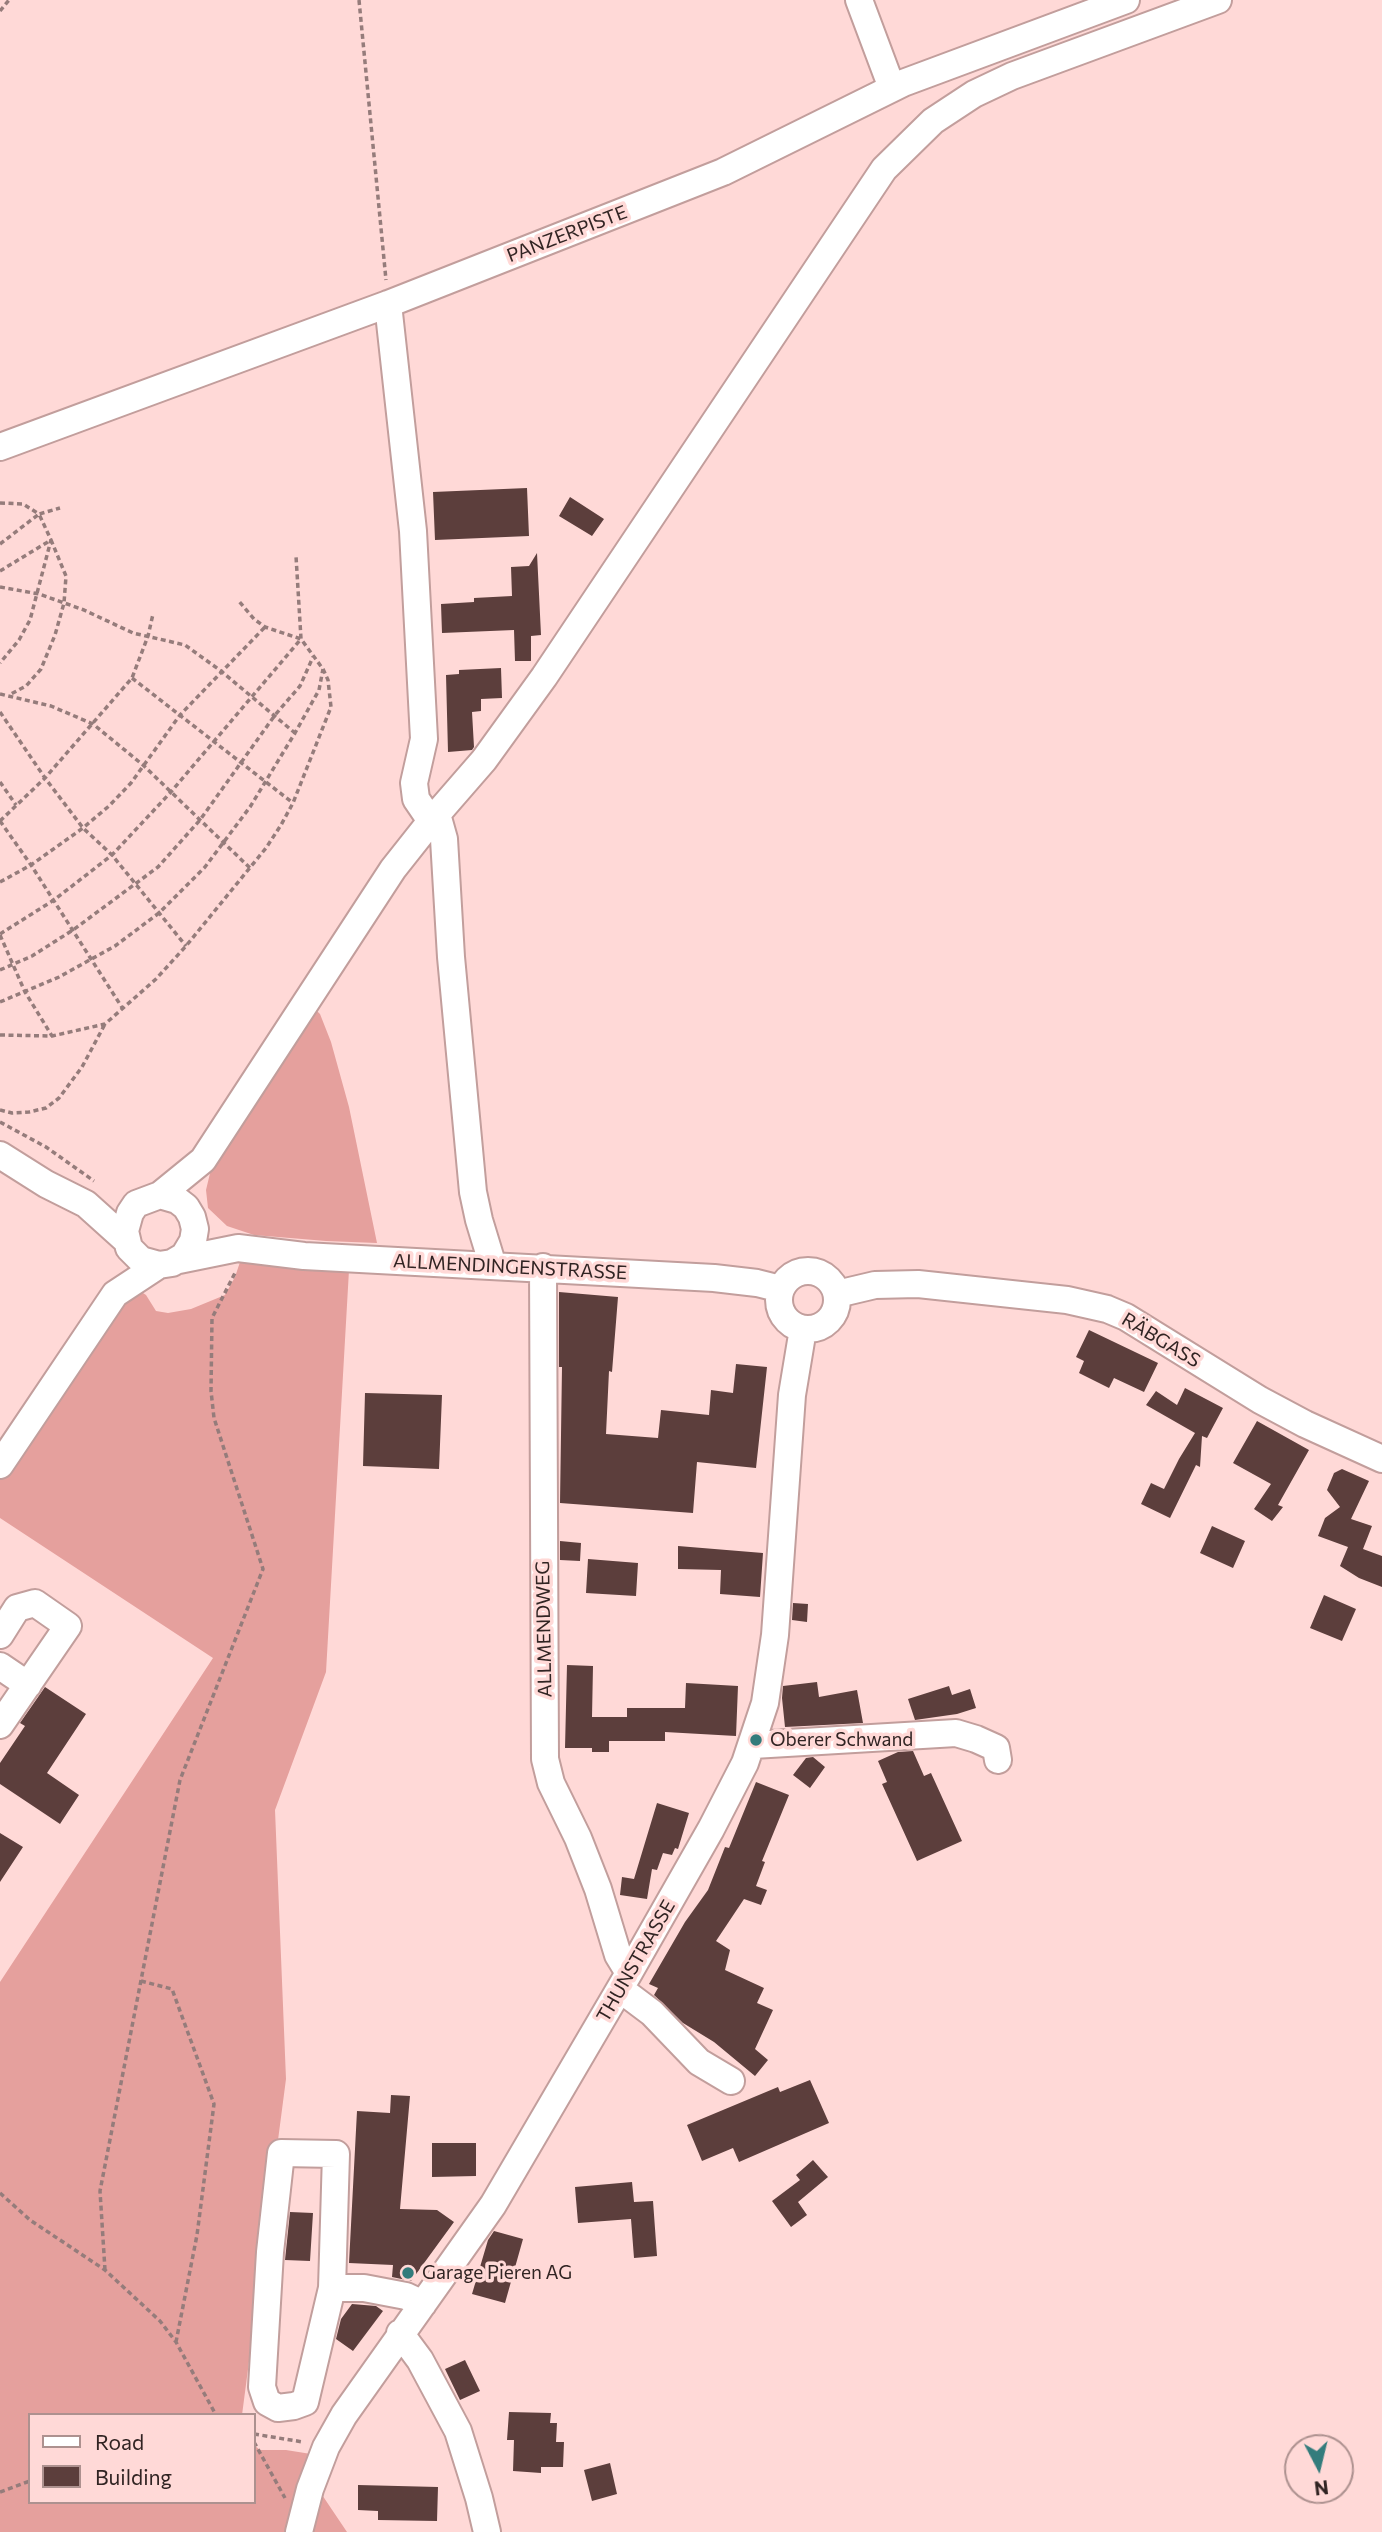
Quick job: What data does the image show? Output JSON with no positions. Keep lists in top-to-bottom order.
{
  "streets": {
    "street": [
      "PANZERPISTE",
      "ALLMENDINGENSTRASSE",
      "RÄBGASS",
      "ALLMENDWEG",
      "THUNSTRASSE"
    ]
  },
  "crossings": [
    ["ALLMENDINGENSTRASSE", "RÄBGASS"],
    ["ALLMENDINGENSTRASSE", "ALLMENDWEG"],
    ["ALLMENDINGENSTRASSE", "THUNSTRASSE"],
    ["RÄBGASS", "THUNSTRASSE"],
    ["ALLMENDWEG", "THUNSTRASSE"]
  ],
  "places": ["Oberer Schwand", "Garage Pieren AG"],
  "legend": ["Road", "Building"],
  "north": "bottom"
}
